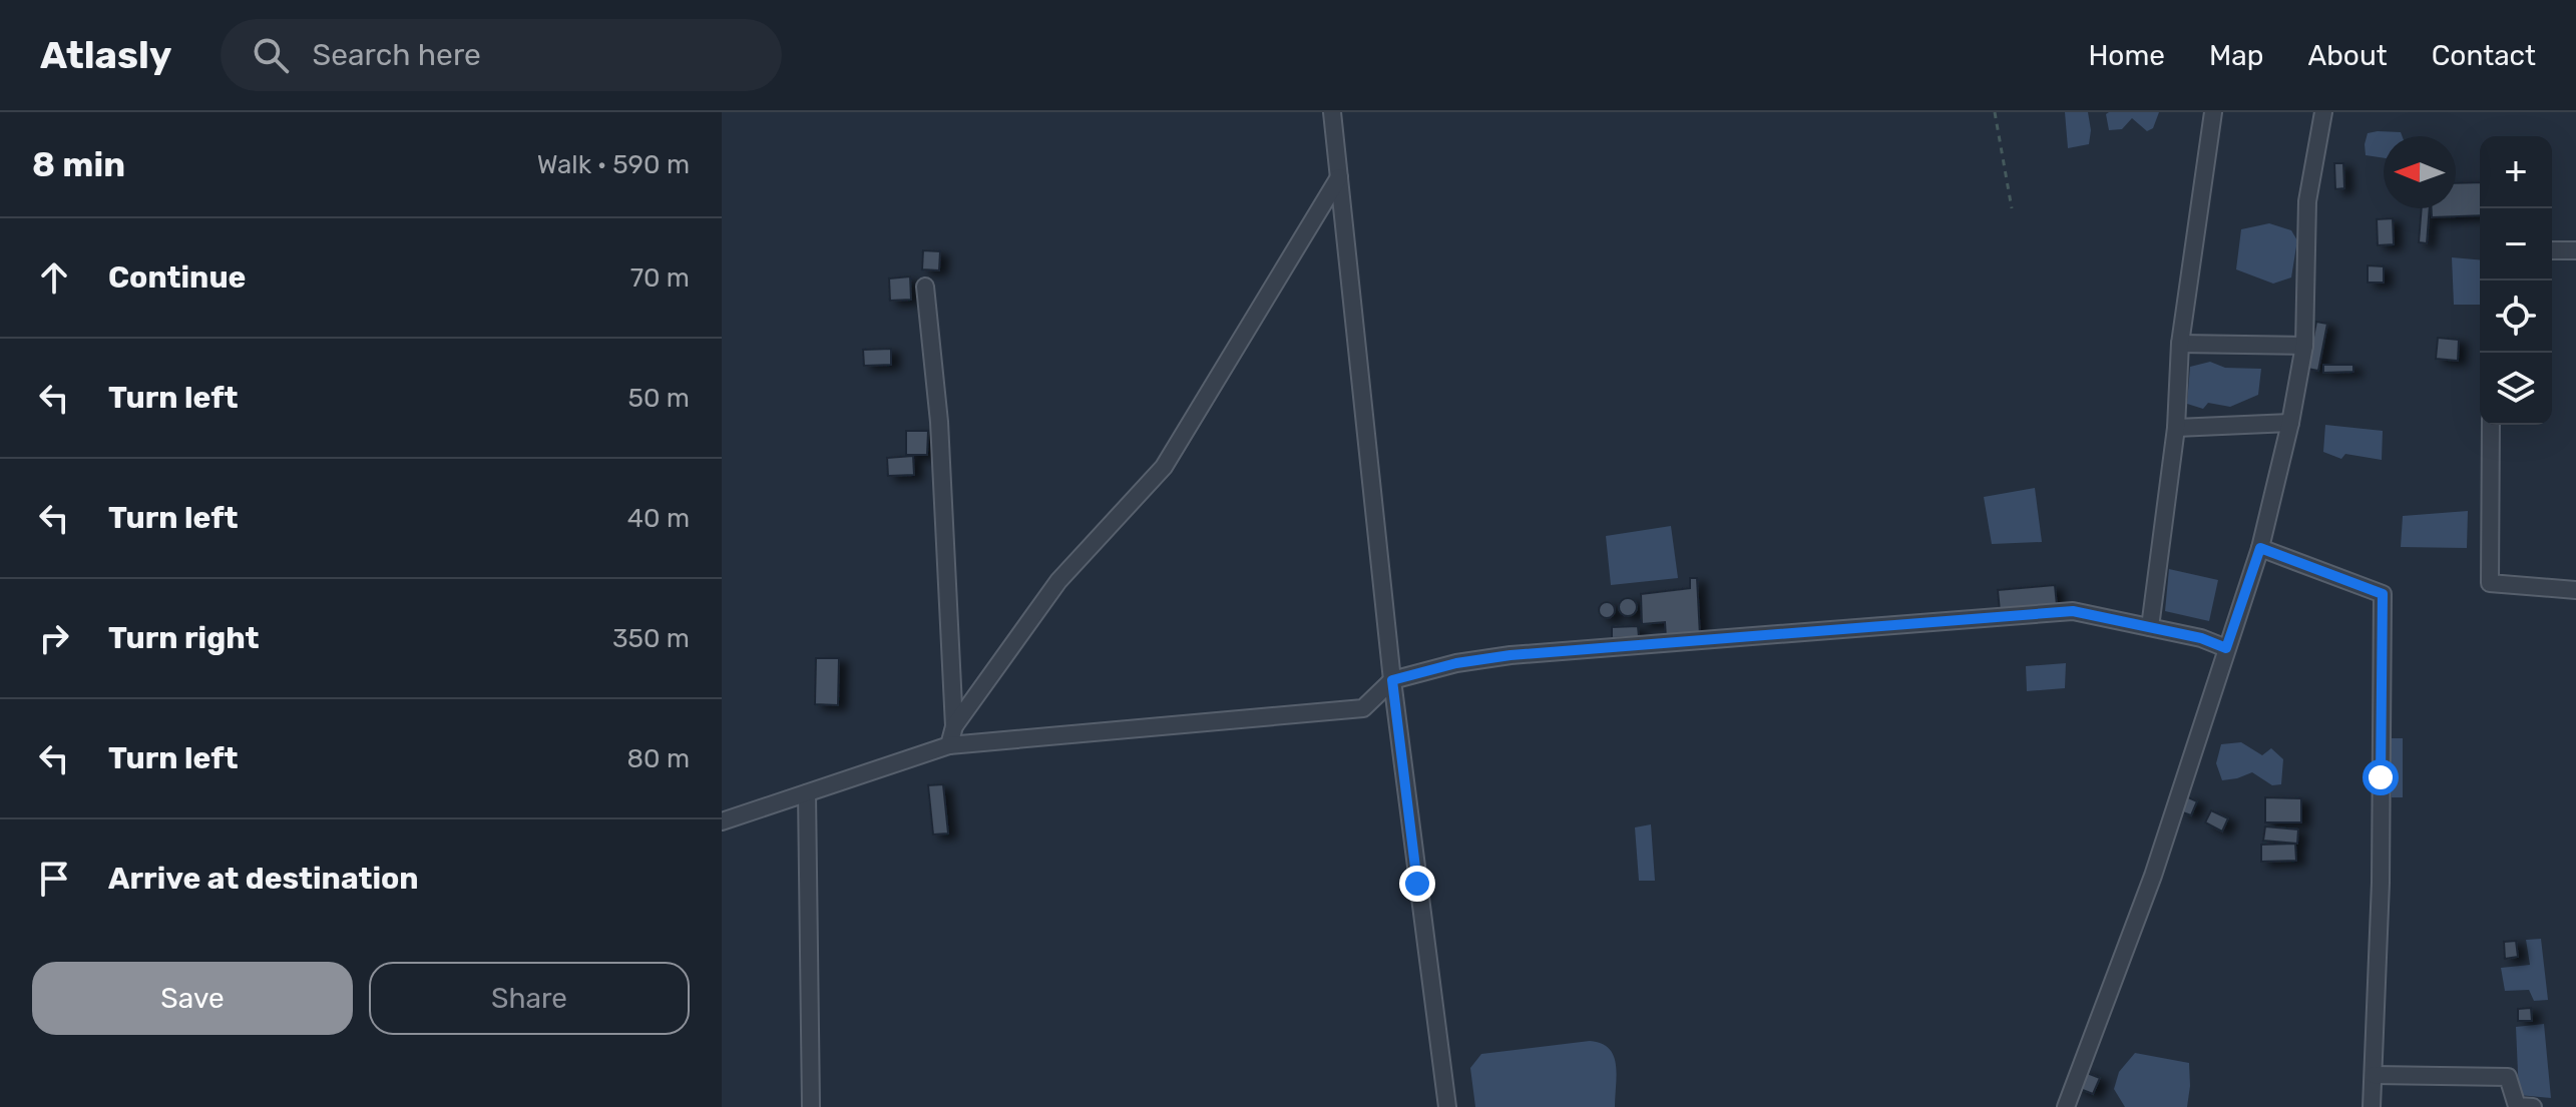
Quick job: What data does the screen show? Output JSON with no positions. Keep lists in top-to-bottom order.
{
  "north": "left",
  "page": {
    "header": "Atlasly",
    "search": "Search here",
    "nav": [
      "Home",
      "Map",
      "About",
      "Contact"
    ],
    "heading": ["8 min", "Walk · 590 m"],
    "map_buttons": ["+", "−"],
    "list": [
      ["Continue", "70 m"],
      ["Turn left", "50 m"],
      ["Turn left", "40 m"],
      ["Turn right", "350 m"],
      ["Turn left", "80 m"],
      "Arrive at destination"
    ],
    "buttons": ["Save", "Share"]
  }
}
